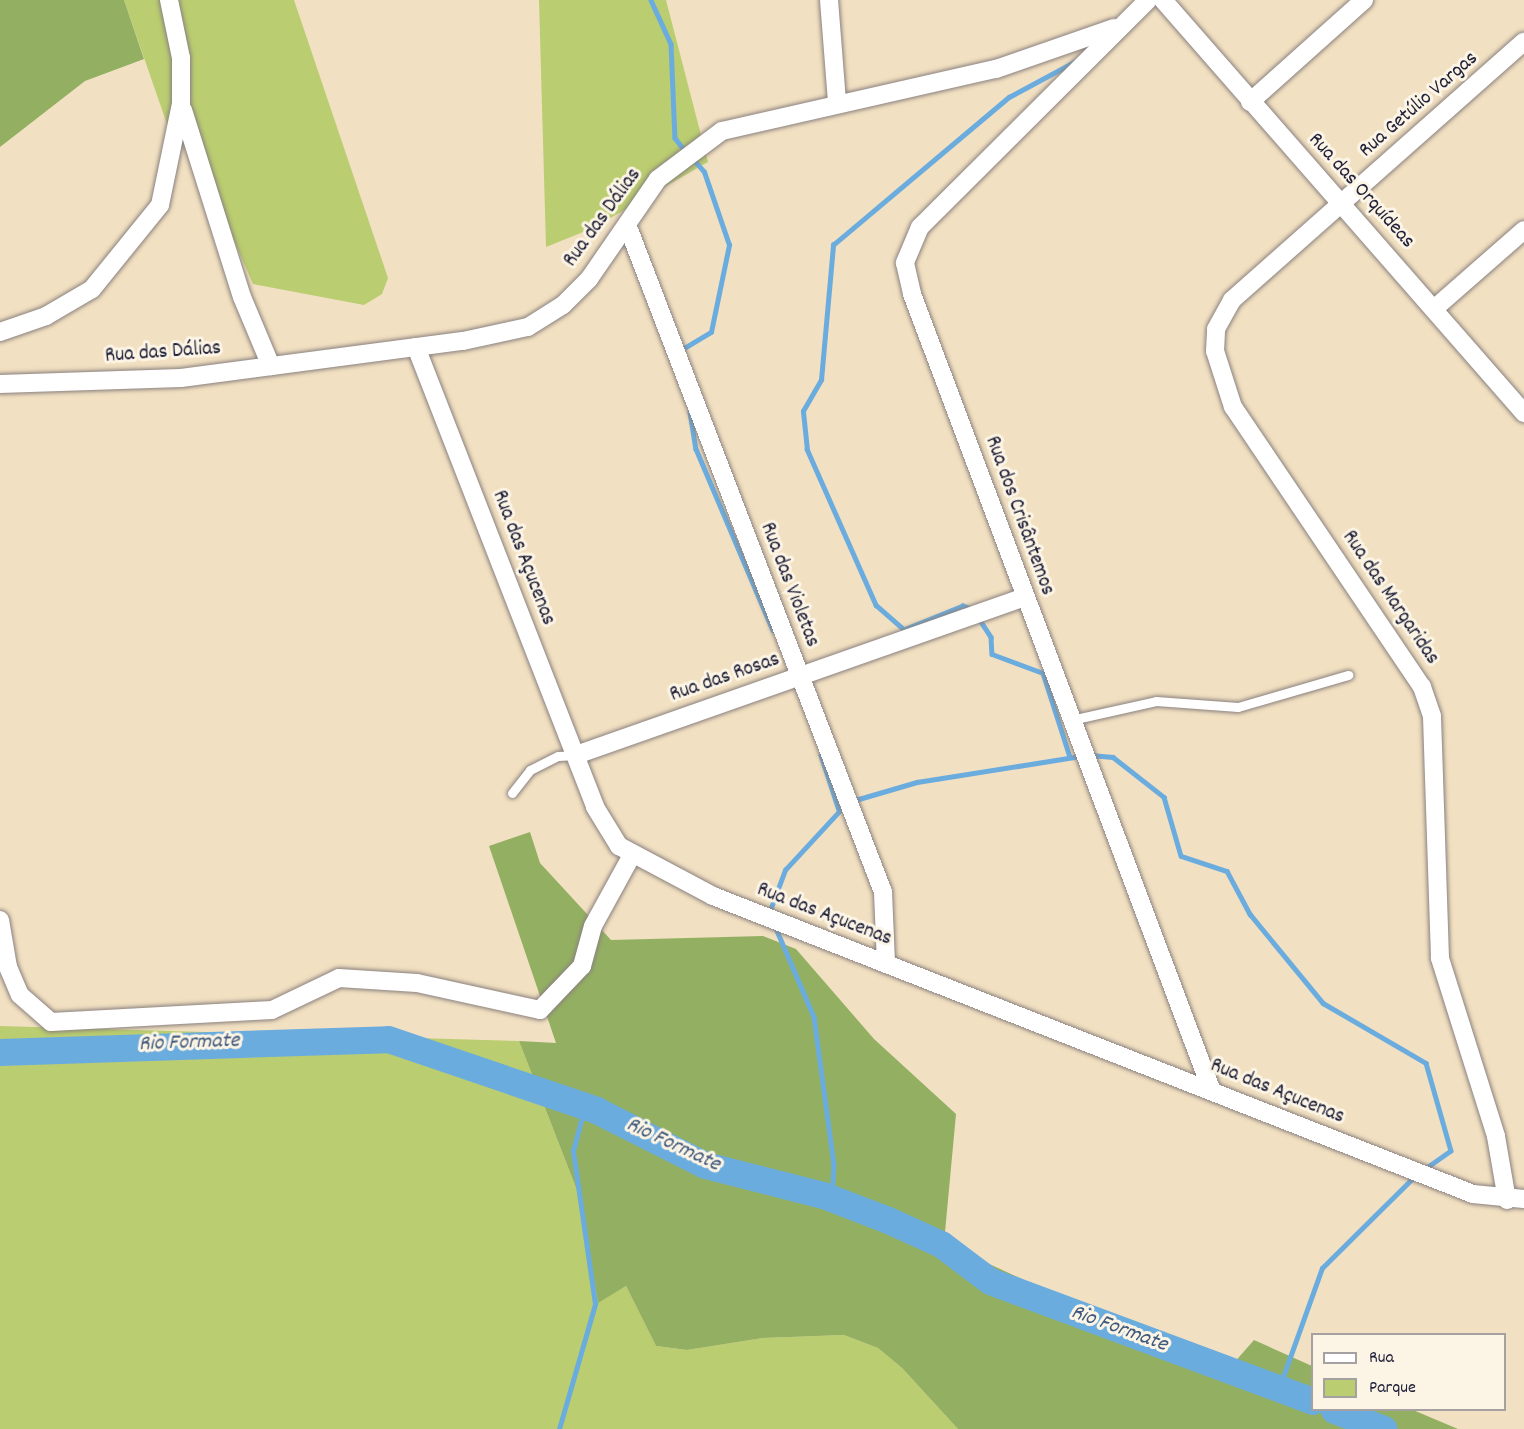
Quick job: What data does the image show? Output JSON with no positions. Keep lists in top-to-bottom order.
{
  "streets": {
    "street": [
      "Rua Getúlio Vargas",
      "Rua das Orquídeas",
      "Rua das Dálias",
      "Rua dos Crisântemos",
      "Rua das Açucenas",
      "Rua das Violetas",
      "Rua das Margaridas",
      "Rua das Rosas"
    ]
  },
  "crossings": [
    ["Rua Getúlio Vargas", "Rua das Orquídeas"],
    ["Rua Getúlio Vargas", "Rua das Margaridas"],
    ["Rua das Orquídeas", "Rua das Margaridas"],
    ["Rua das Dálias", "Rua dos Crisântemos"],
    ["Rua das Dálias", "Rua das Açucenas"],
    ["Rua das Dálias", "Rua das Violetas"],
    ["Rua dos Crisântemos", "Rua das Açucenas"],
    ["Rua dos Crisântemos", "Rua das Rosas"],
    ["Rua das Açucenas", "Rua das Violetas"],
    ["Rua das Açucenas", "Rua das Margaridas"],
    ["Rua das Açucenas", "Rua das Rosas"],
    ["Rua das Violetas", "Rua das Rosas"]
  ],
  "water": ["Rio Formate"],
  "legend": ["Rua", "Parque"]
}
